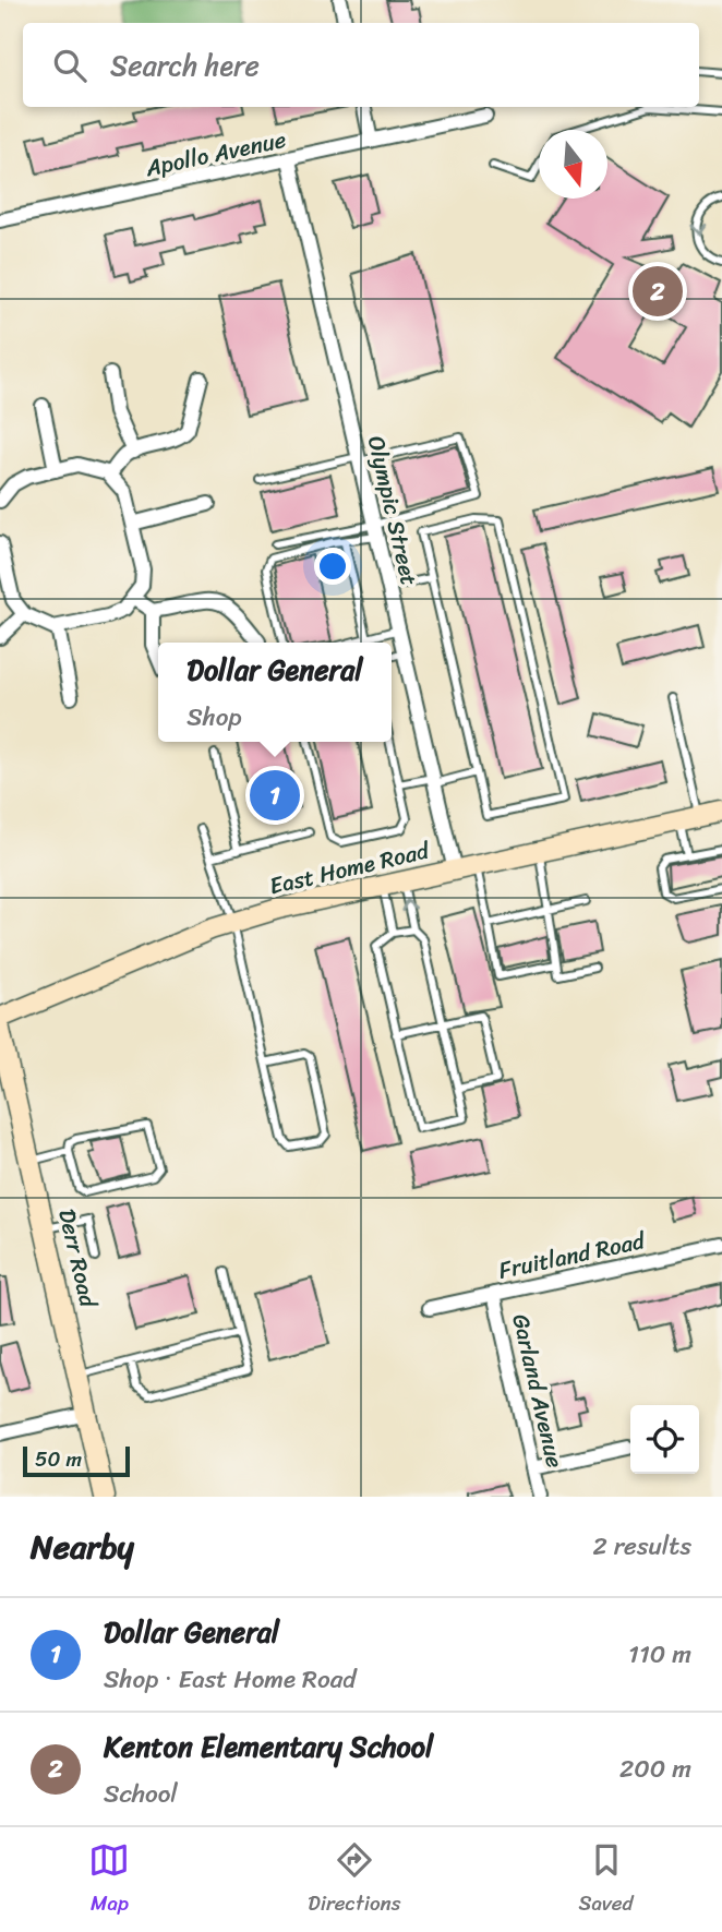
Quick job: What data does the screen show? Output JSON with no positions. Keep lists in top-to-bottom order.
{
  "streets": {
    "street": [
      "Apollo Avenue",
      "Olympic Street",
      "East Home Road",
      "Fruitland Road",
      "Derr Road",
      "Garland Avenue"
    ]
  },
  "crossings": [
    ["Apollo Avenue", "Olympic Street"],
    ["Olympic Street", "East Home Road"],
    ["Fruitland Road", "Garland Avenue"]
  ],
  "scale_bar": "50 m",
  "north": "bottom",
  "page": {
    "search": "Search here",
    "pins": ["2", "1"],
    "popup": ["Dollar General", "Shop"],
    "scale": "50 m",
    "heading": ["Nearby", "2 results"],
    "list": [
      {
        "mark": "1",
        "name": "Dollar General",
        "note": "Shop · East Home Road",
        "value": "110 m"
      },
      {
        "mark": "2",
        "name": "Kenton Elementary School",
        "note": "School",
        "value": "200 m"
      }
    ],
    "nav": ["Map", "Directions", "Saved"]
  }
}
